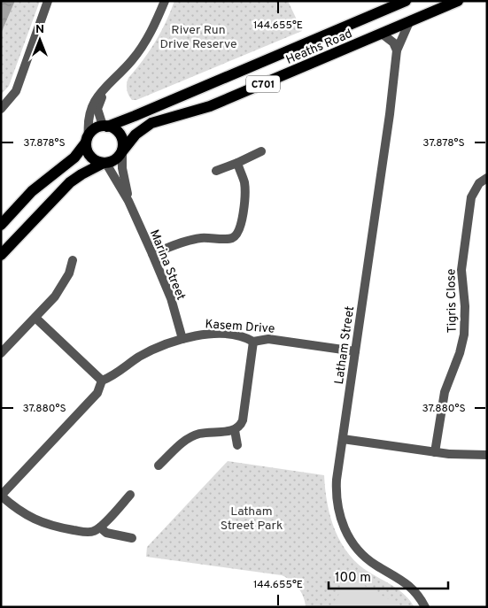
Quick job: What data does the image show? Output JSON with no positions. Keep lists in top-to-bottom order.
{
  "streets": {
    "main road": ["Heaths Road", "C701"],
    "street": [
      "Marina Street",
      "Tigris Close",
      "Kasem Drive",
      "Latham Street"
    ]
  },
  "crossings": [
    ["Heaths Road", "C701"],
    ["Heaths Road", "Marina Street"],
    ["Heaths Road", "Latham Street"],
    ["C701", "Marina Street"],
    ["Marina Street", "Kasem Drive"],
    ["Kasem Drive", "Latham Street"]
  ],
  "parks": ["River Run Drive Reserve", "Latham Street Park"],
  "scale_bar": "100 m",
  "north": "top",
  "coordinates": ["144.655°E", "37.878°S", "37.880°S"]
}
